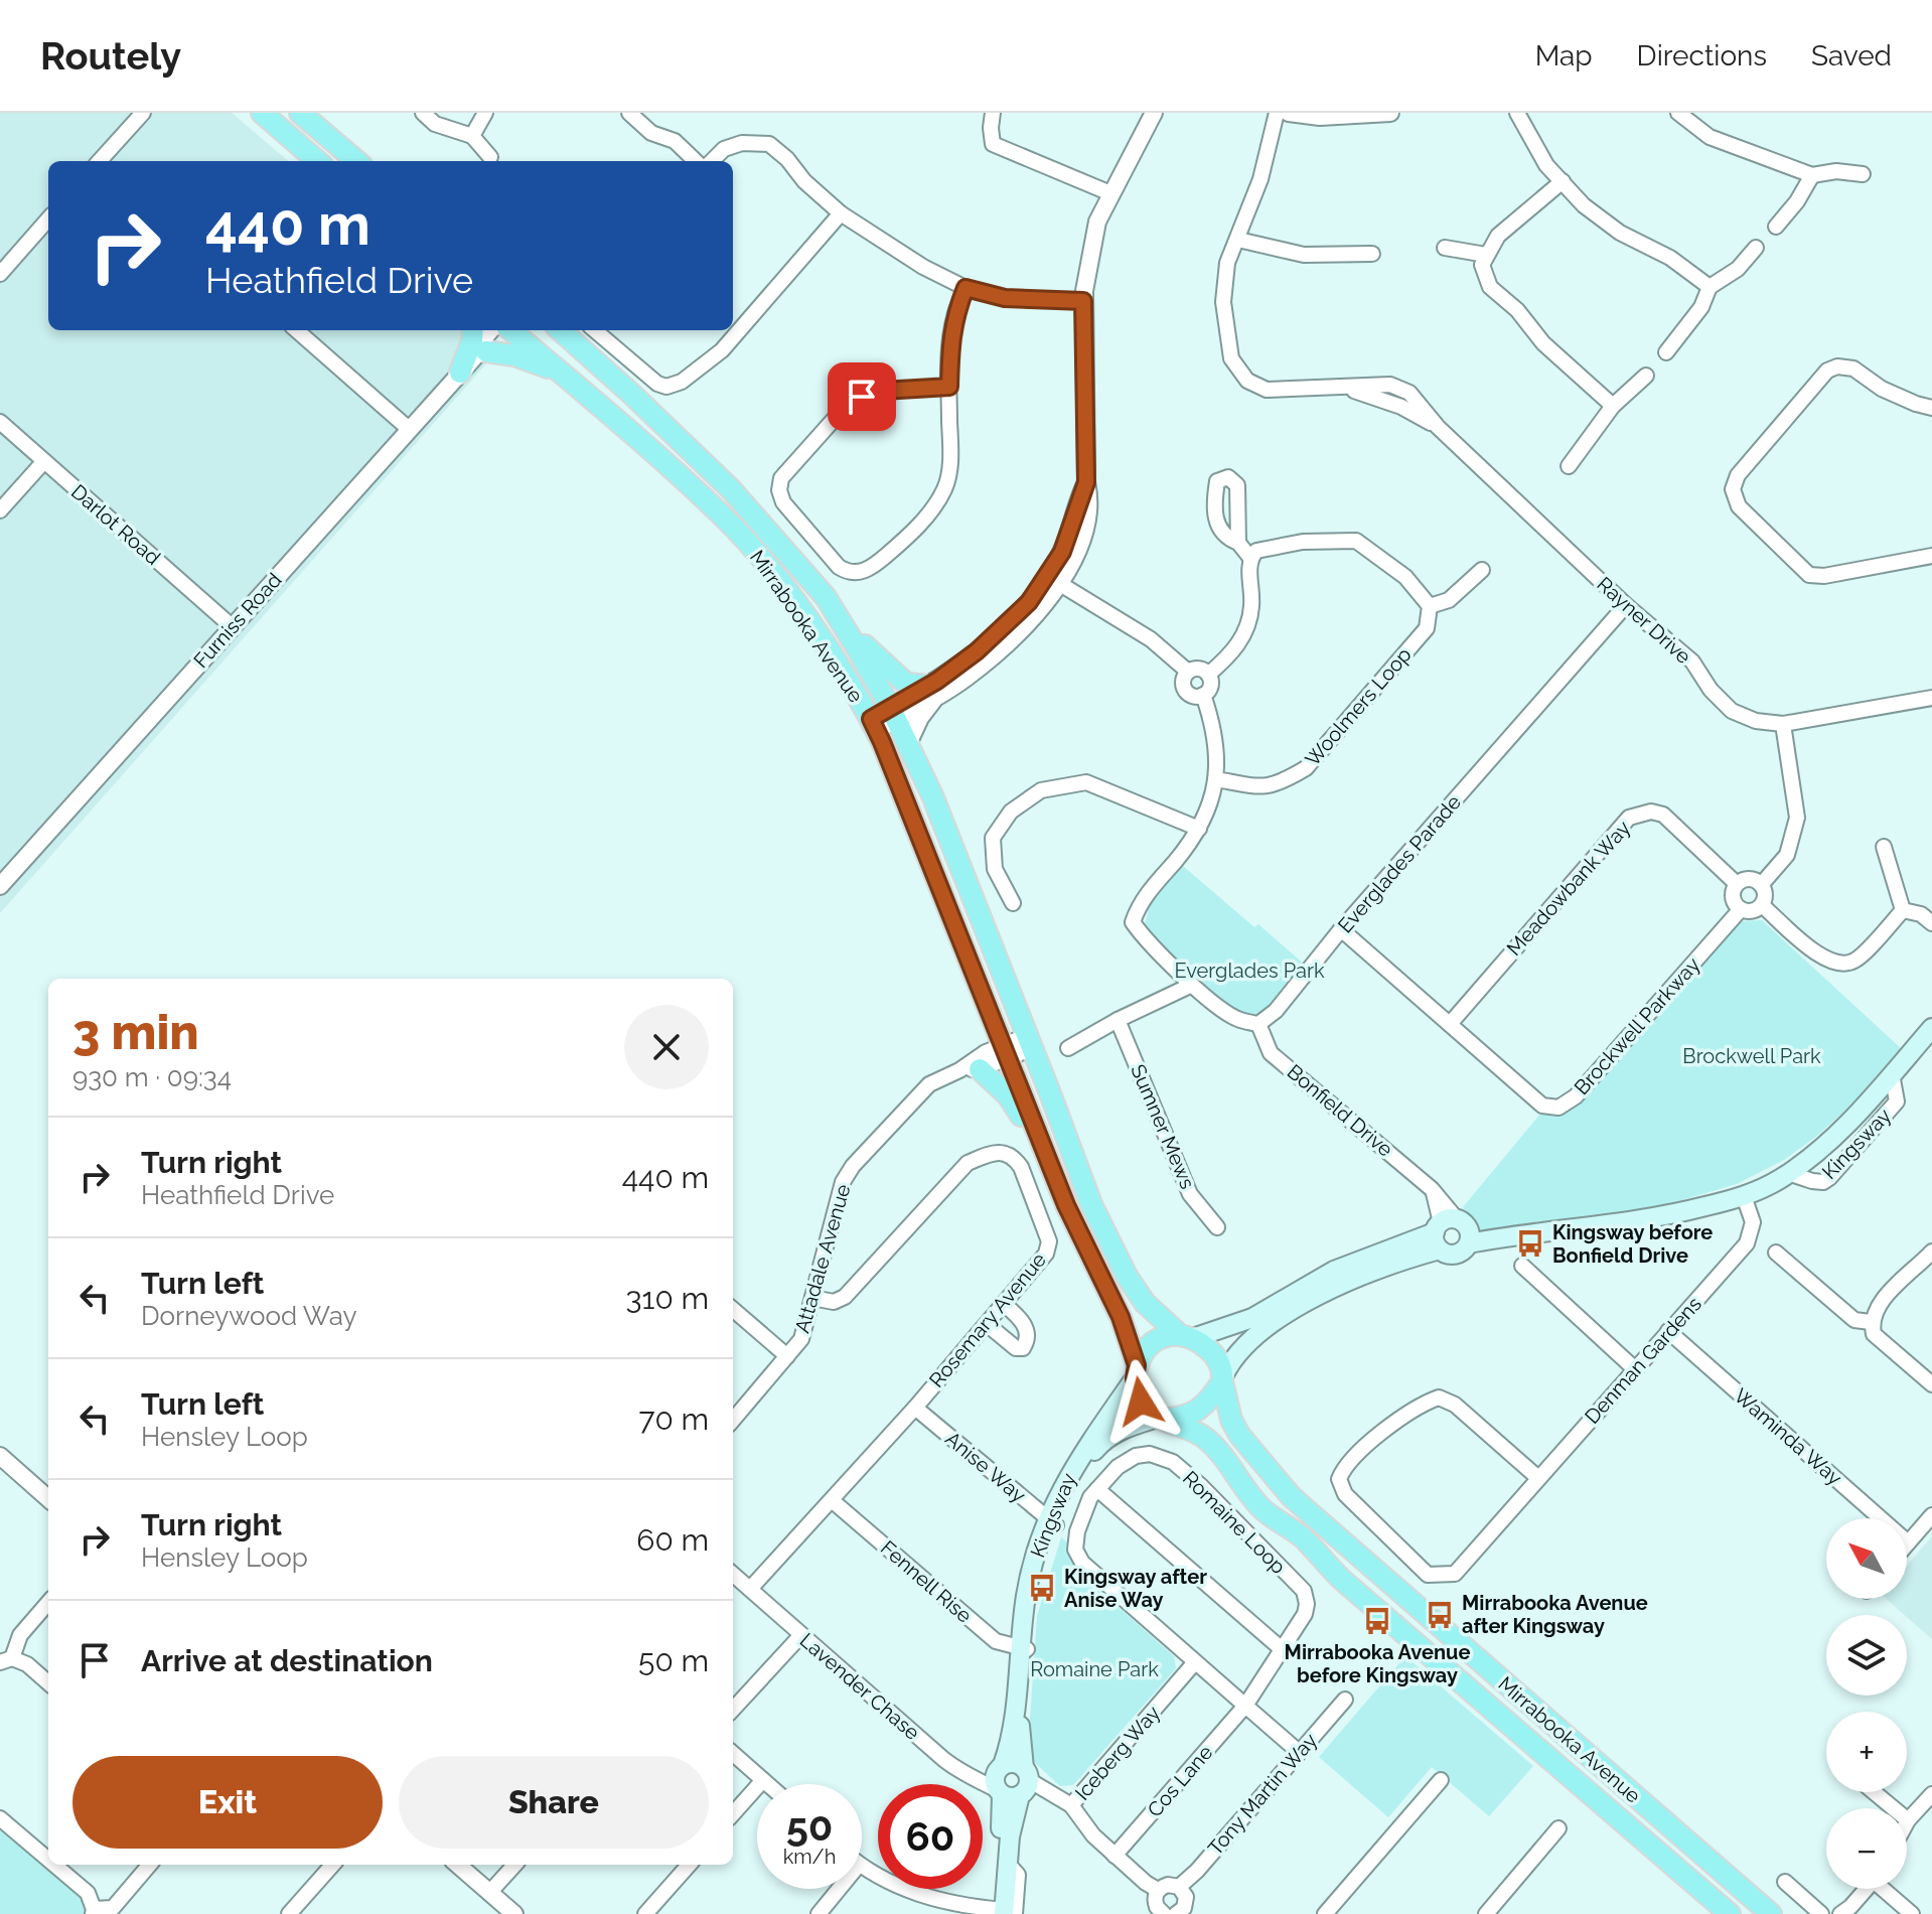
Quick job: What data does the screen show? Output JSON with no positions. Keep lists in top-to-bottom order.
{
  "streets": {
    "main road": ["Mirrabooka Avenue", "Kingsway"],
    "street": [
      "Darlot Road",
      "Furniss Road",
      "Rayner Drive",
      "Woolmers Loop",
      "Everglades Parade",
      "Meadowbank Way",
      "Brockwell Parkway",
      "Bonfield Drive",
      "Sumner Mews",
      "Attadale Avenue",
      "Rosemary Avenue",
      "Denman Gardens",
      "Waminda Way",
      "Anise Way",
      "Romaine Loop",
      "Fennell Rise",
      "Lavender Chase",
      "Iceberg Way",
      "Cos Lane",
      "Tony Martin Way"
    ]
  },
  "crossings": [
    ["Darlot Road", "Furniss Road"],
    ["Rayner Drive", "Everglades Parade"],
    ["Mirrabooka Avenue", "Kingsway"],
    ["Mirrabooka Avenue", "Attadale Avenue"],
    ["Everglades Parade", "Brockwell Parkway"],
    ["Everglades Parade", "Bonfield Drive"],
    ["Meadowbank Way", "Brockwell Parkway"],
    ["Bonfield Drive", "Kingsway"],
    ["Kingsway", "Denman Gardens"],
    ["Kingsway", "Anise Way"],
    ["Kingsway", "Fennell Rise"],
    ["Kingsway", "Lavender Chase"],
    ["Attadale Avenue", "Rosemary Avenue"],
    ["Rosemary Avenue", "Anise Way"],
    ["Rosemary Avenue", "Fennell Rise"],
    ["Rosemary Avenue", "Lavender Chase"],
    ["Denman Gardens", "Waminda Way"],
    ["Romaine Loop", "Iceberg Way"],
    ["Romaine Loop", "Cos Lane"],
    ["Romaine Loop", "Tony Martin Way"],
    ["Lavender Chase", "Iceberg Way"]
  ],
  "parks": ["Everglades Park", "Brockwell Park", "Romaine Park"],
  "places": {
    "bus stop": [
      "Kingsway before Bonfield Drive",
      "Kingsway after Anise Way",
      "Mirrabooka Avenue after Kingsway",
      "Mirrabooka Avenue before Kingsway"
    ]
  },
  "north": "top left",
  "page": {
    "header": "Routely",
    "nav": ["Map", "Directions", "Saved"],
    "turn": ["440 m", "Heathfield Drive"],
    "heading": ["3 min", "930 m · 09:34"],
    "list": [
      {
        "name": "Turn right",
        "note": "Heathfield Drive",
        "value": "440 m"
      },
      {
        "name": "Turn left",
        "note": "Dorneywood Way",
        "value": "310 m"
      },
      {
        "name": "Turn left",
        "note": "Hensley Loop",
        "value": "70 m"
      },
      {
        "name": "Turn right",
        "note": "Hensley Loop",
        "value": "60 m"
      },
      {
        "name": "Arrive at destination",
        "value": "50 m"
      }
    ],
    "map_buttons": ["+", "−"],
    "buttons": ["Exit", "Share"],
    "speed": "50 km/h",
    "limit": "60"
  }
}
